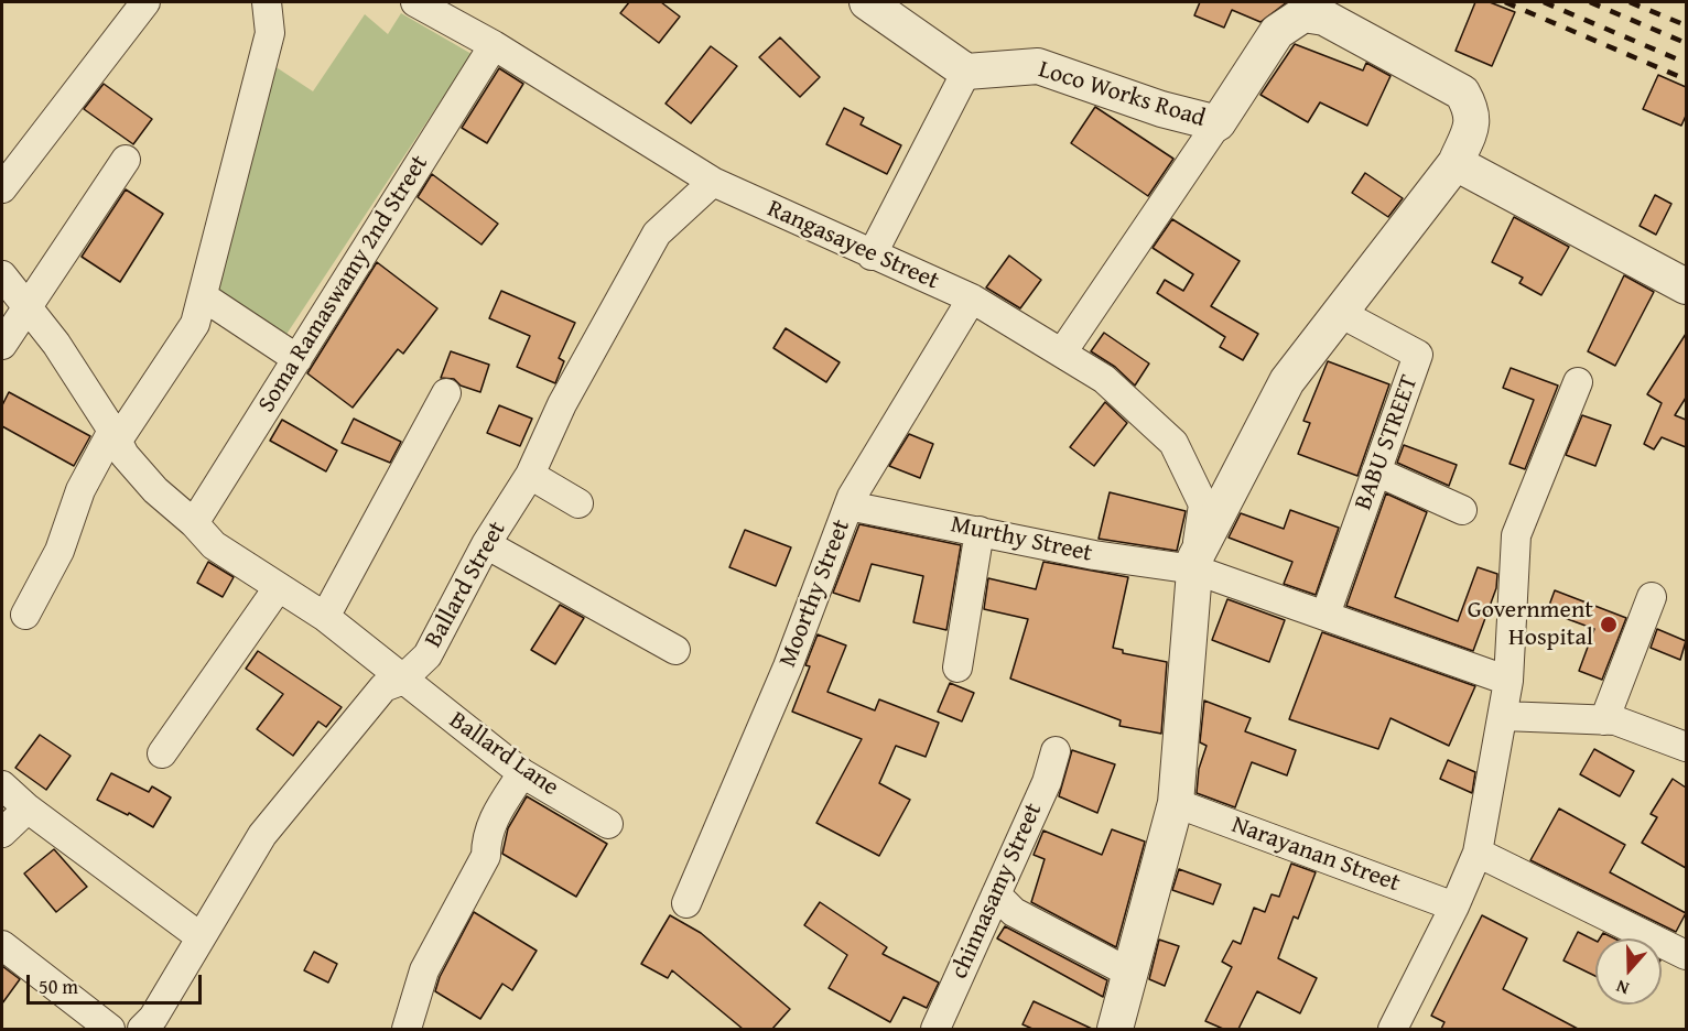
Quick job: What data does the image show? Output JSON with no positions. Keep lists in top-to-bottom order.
{
  "streets": {
    "street": [
      "Loco Works Road",
      "Rangasayee Street",
      "Soma Ramaswamy 2nd Street",
      "BABU STREET",
      "Murthy Street",
      "Ballard Street",
      "Moorthy Street",
      "Ballard Lane",
      "Narayanan Street",
      "chinnasamy Street"
    ]
  },
  "crossings": [
    ["Loco Works Road", "Rangasayee Street"],
    ["Loco Works Road", "BABU STREET"],
    ["Loco Works Road", "Murthy Street"],
    ["Rangasayee Street", "Soma Ramaswamy 2nd Street"],
    ["Rangasayee Street", "Murthy Street"],
    ["Rangasayee Street", "Ballard Street"],
    ["Rangasayee Street", "Moorthy Street"],
    ["Soma Ramaswamy 2nd Street", "Ballard Lane"],
    ["BABU STREET", "Murthy Street"],
    ["Murthy Street", "Moorthy Street"],
    ["Ballard Street", "Ballard Lane"]
  ],
  "places": ["Government Hospital"],
  "scale_bar": "50 m",
  "north": "bottom"
}
